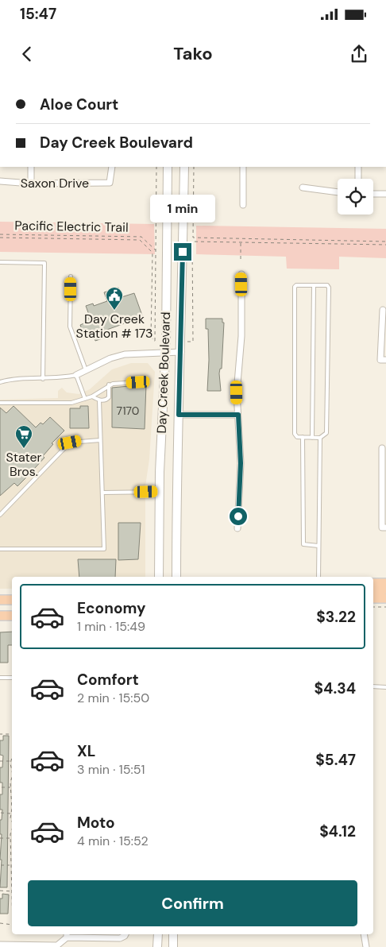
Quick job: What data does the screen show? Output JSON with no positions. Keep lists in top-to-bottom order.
{
  "streets": {
    "main road": ["Day Creek Boulevard"],
    "street": ["Saxon Drive"],
    "path": ["Pacific Electric Trail"]
  },
  "places": {
    "public building": ["Day Creek Station # 173"],
    "supermarket": ["Stater Bros."]
  },
  "house_numbers": ["7170"],
  "page": {
    "status": "15:47",
    "header": "Tako",
    "banner": ["Aloe Court", "Day Creek Boulevard"],
    "bubble": "1 min",
    "list": [
      {
        "name": "Economy",
        "note": "1 min · 15:49",
        "value": "$3.22"
      },
      {
        "name": "Comfort",
        "note": "2 min · 15:50",
        "value": "$4.34"
      },
      {
        "name": "XL",
        "note": "3 min · 15:51",
        "value": "$5.47"
      },
      {
        "name": "Moto",
        "note": "4 min · 15:52",
        "value": "$4.12"
      }
    ],
    "buttons": "Confirm"
  }
}
